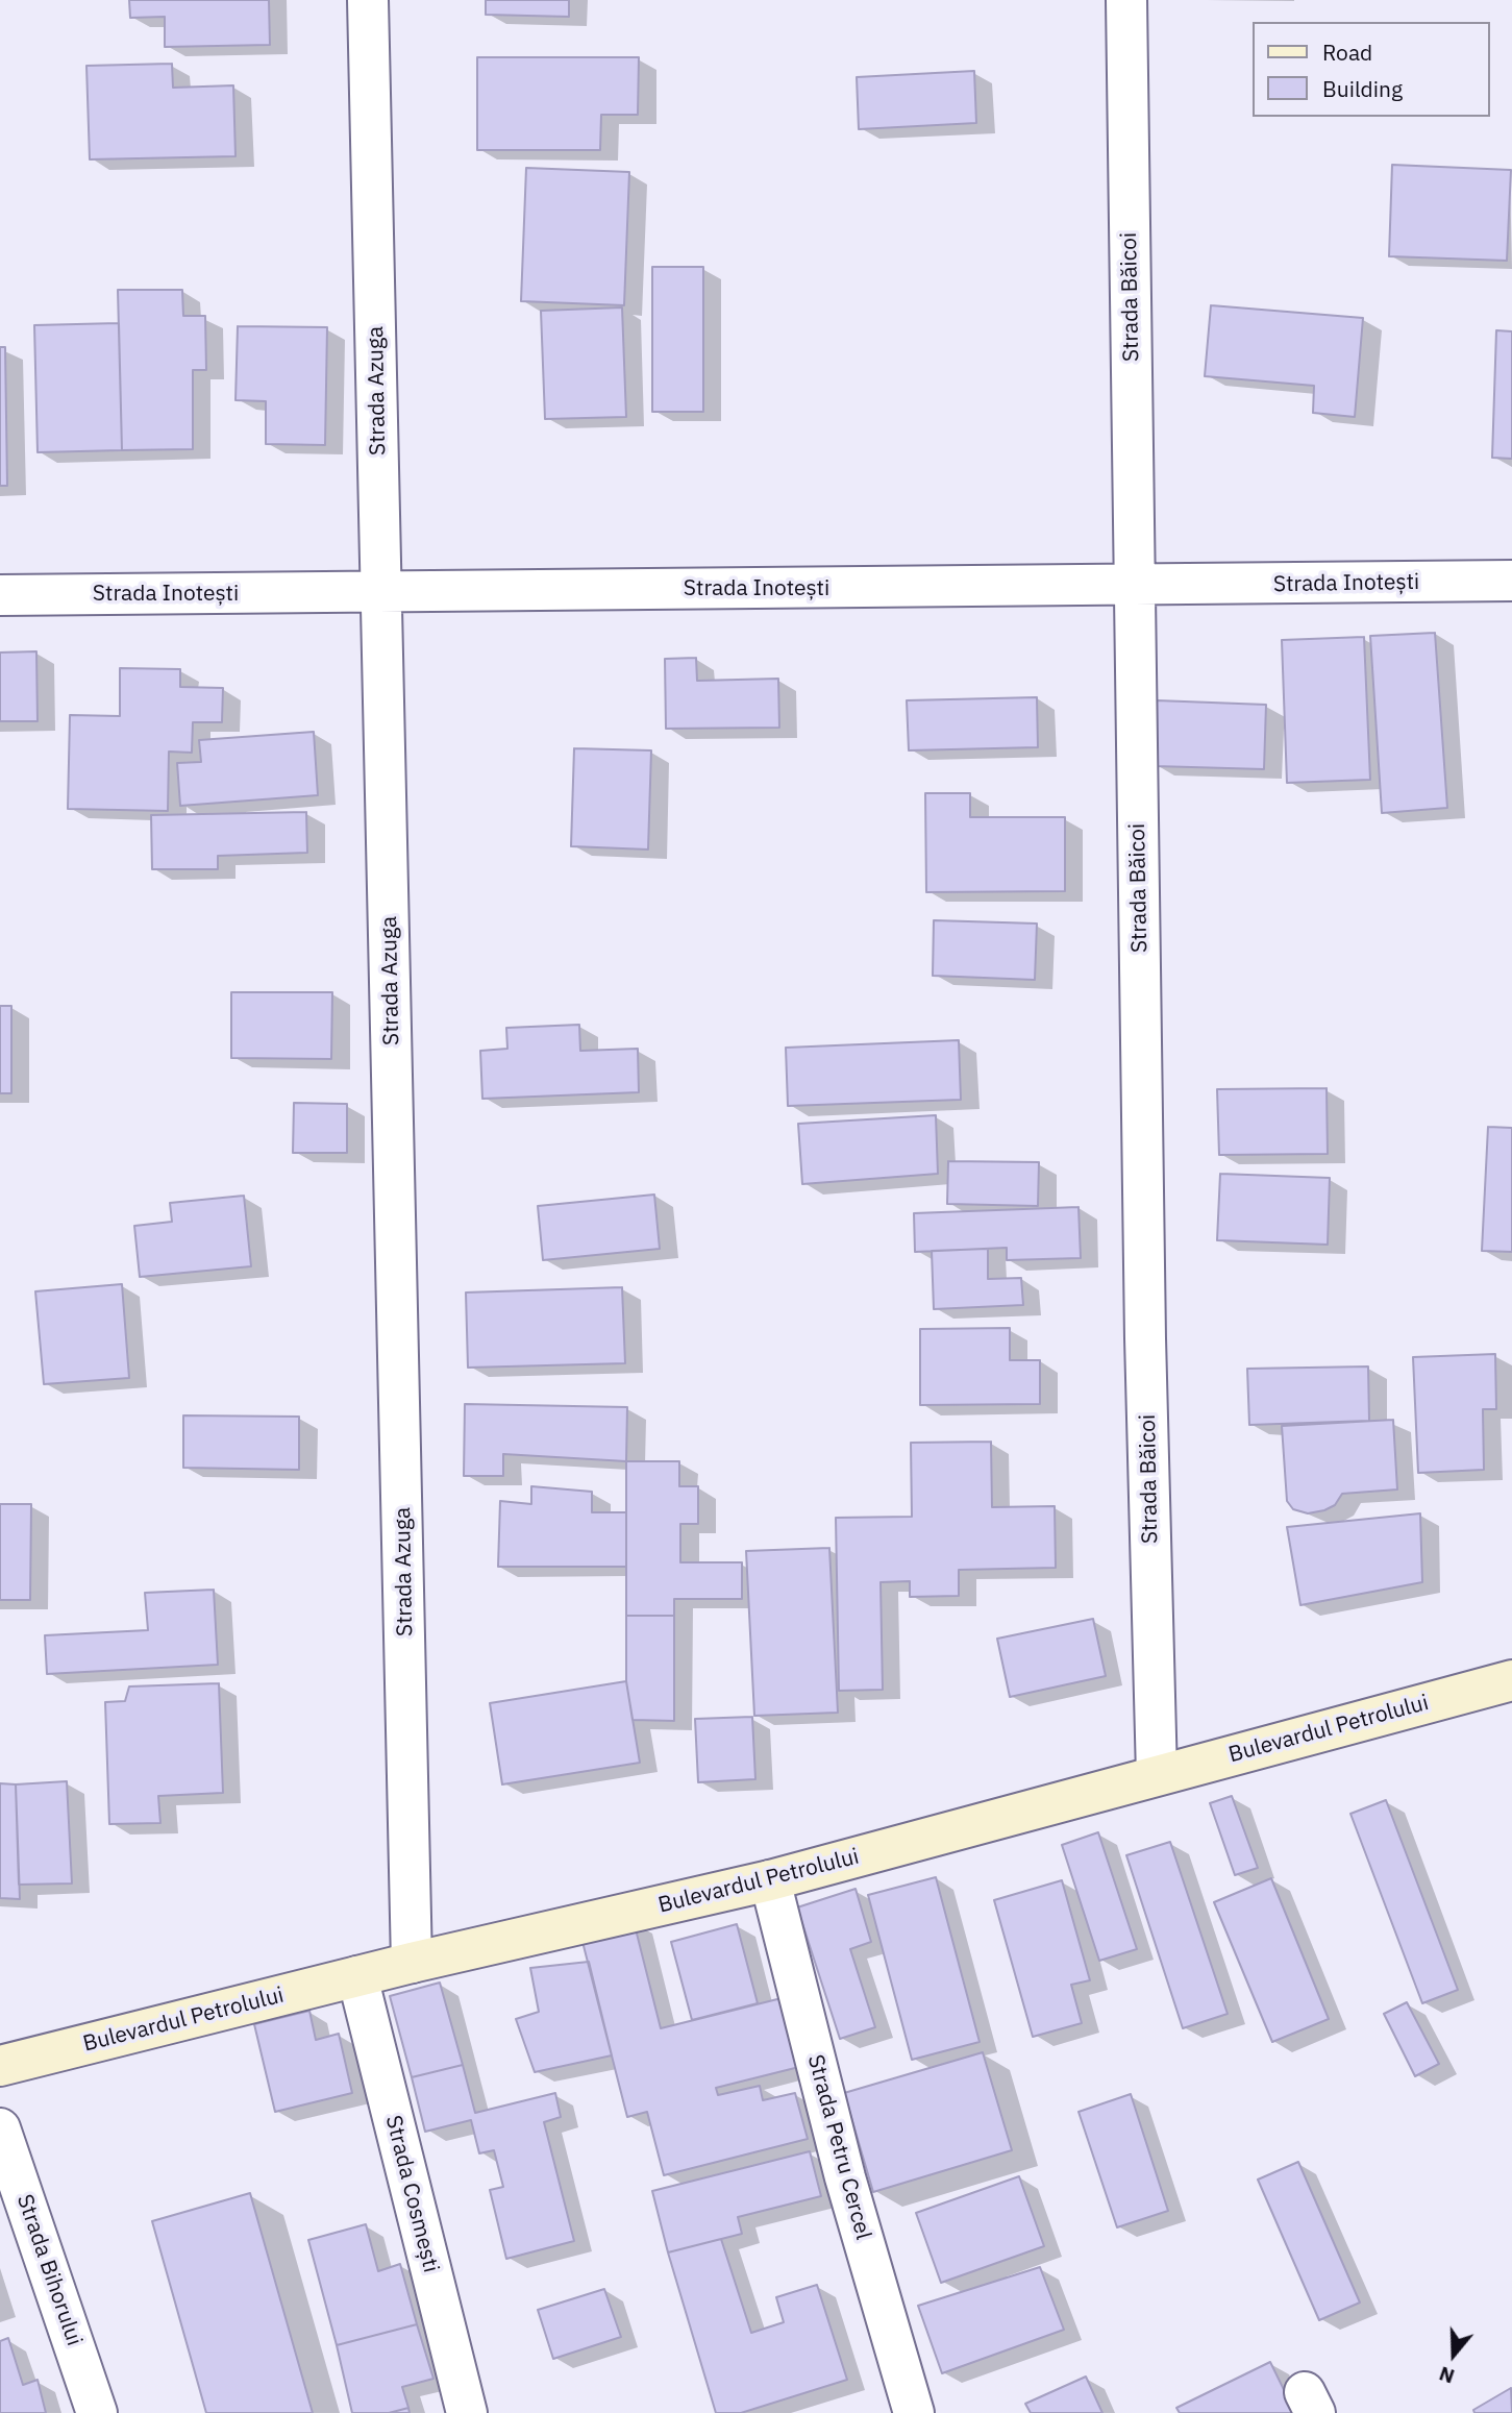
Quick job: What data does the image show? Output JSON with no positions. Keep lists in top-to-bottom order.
{
  "streets": {
    "street": [
      "Strada Băicoi",
      "Strada Azuga",
      "Strada Inotești",
      "Bulevardul Petrolului",
      "Strada Petru Cercel",
      "Strada Cosmești",
      "Strada Bihorului"
    ]
  },
  "crossings": [
    ["Strada Băicoi", "Strada Inotești"],
    ["Strada Băicoi", "Bulevardul Petrolului"],
    ["Strada Azuga", "Strada Inotești"],
    ["Strada Azuga", "Bulevardul Petrolului"],
    ["Bulevardul Petrolului", "Strada Petru Cercel"],
    ["Bulevardul Petrolului", "Strada Cosmești"]
  ],
  "legend": ["Road", "Building"],
  "north": "bottom"
}
